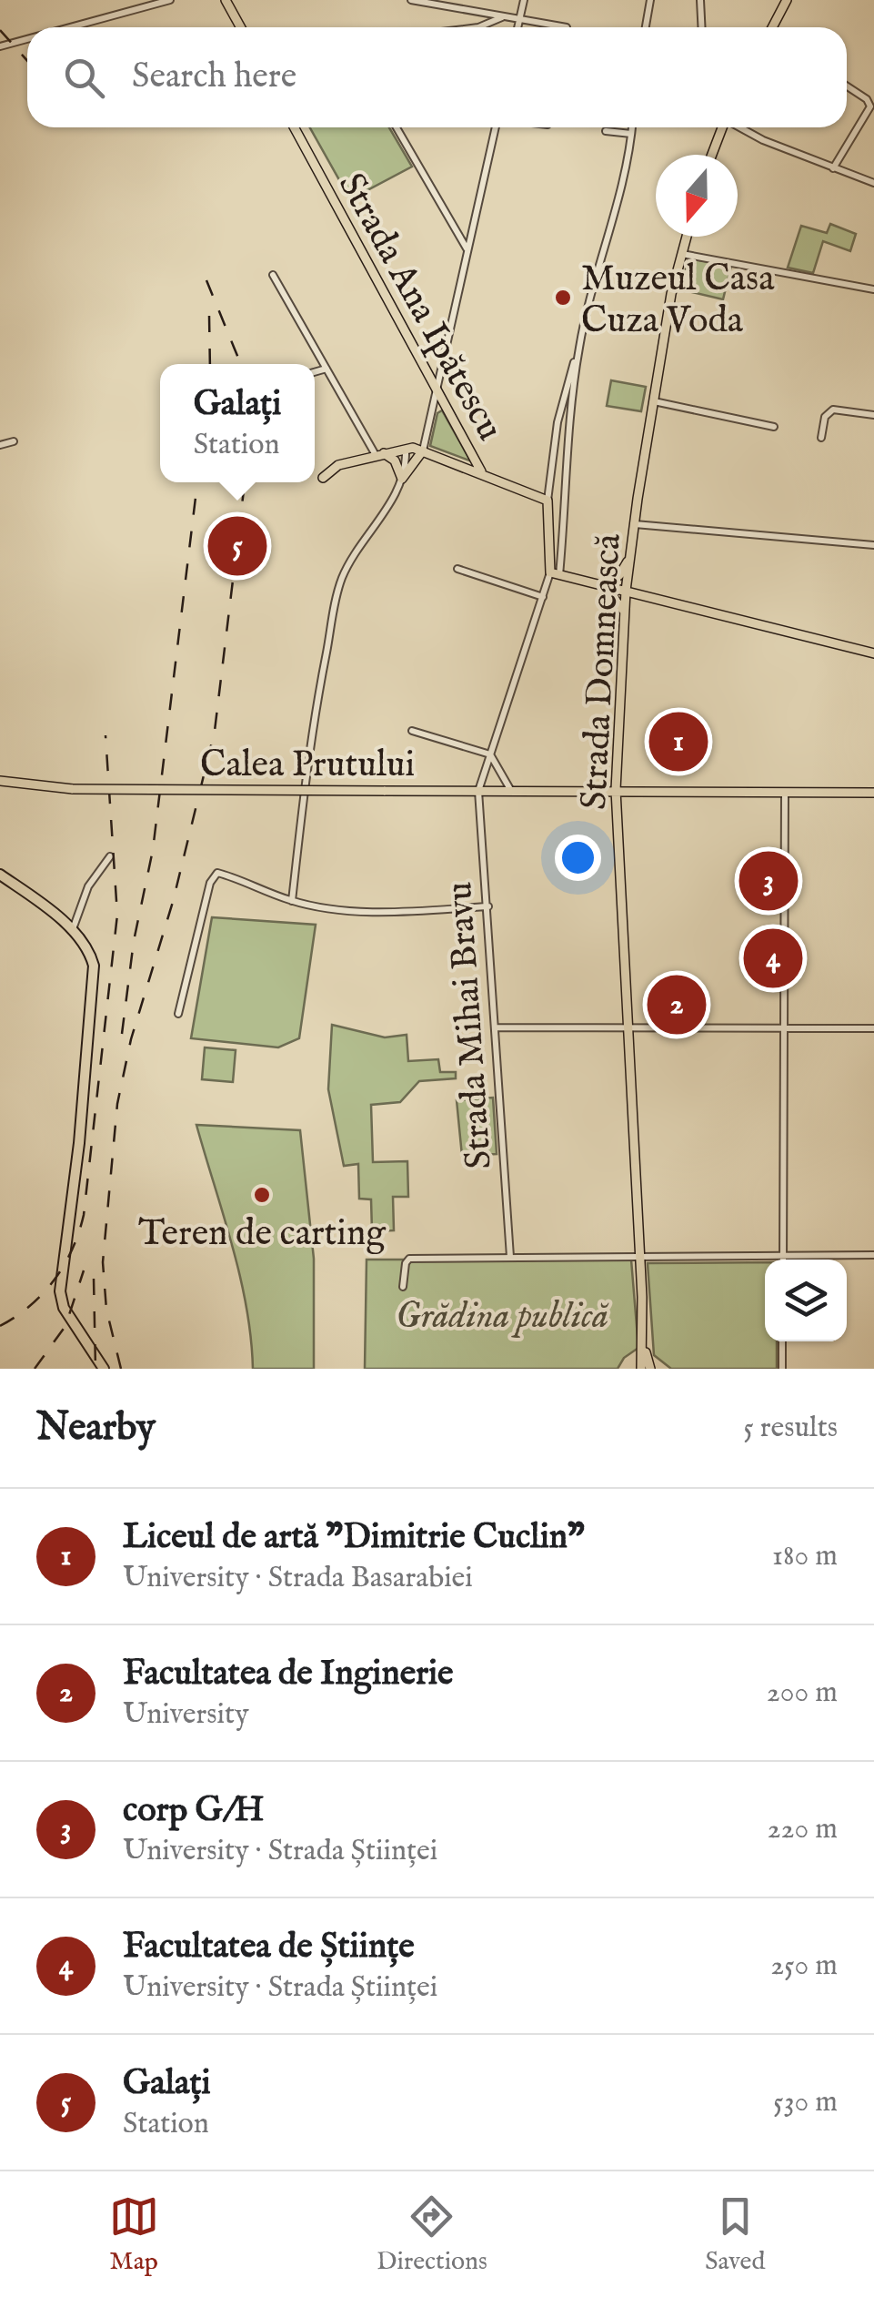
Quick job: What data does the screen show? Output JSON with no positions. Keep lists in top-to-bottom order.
{
  "streets": {
    "main road": ["Strada Ana Ipătescu", "Strada Domnească", "Calea Prutului"],
    "street": ["Strada Mihai Bravu"]
  },
  "crossings": [
    ["Strada Domnească", "Calea Prutului"],
    ["Calea Prutului", "Strada Mihai Bravu"]
  ],
  "parks": ["Grădina publică"],
  "places": ["Muzeul Casa Cuza Voda", "Teren de carting"],
  "north": "bottom",
  "page": {
    "search": "Search here",
    "popup": ["Galați", "Station"],
    "pins": [
      "5",
      "1",
      "3",
      "4",
      "2"
    ],
    "heading": ["Nearby", "5 results"],
    "list": [
      {
        "mark": "1",
        "name": "Liceul de artă \"Dimitrie Cuclin\"",
        "note": "University · Strada Basarabiei",
        "value": "180 m"
      },
      {
        "mark": "2",
        "name": "Facultatea de Inginerie",
        "note": "University",
        "value": "200 m"
      },
      {
        "mark": "3",
        "name": "corp G/H",
        "note": "University · Strada Științei",
        "value": "220 m"
      },
      {
        "mark": "4",
        "name": "Facultatea de Științe",
        "note": "University · Strada Științei",
        "value": "250 m"
      },
      {
        "mark": "5",
        "name": "Galați",
        "note": "Station",
        "value": "530 m"
      }
    ],
    "nav": ["Map", "Directions", "Saved"]
  }
}
